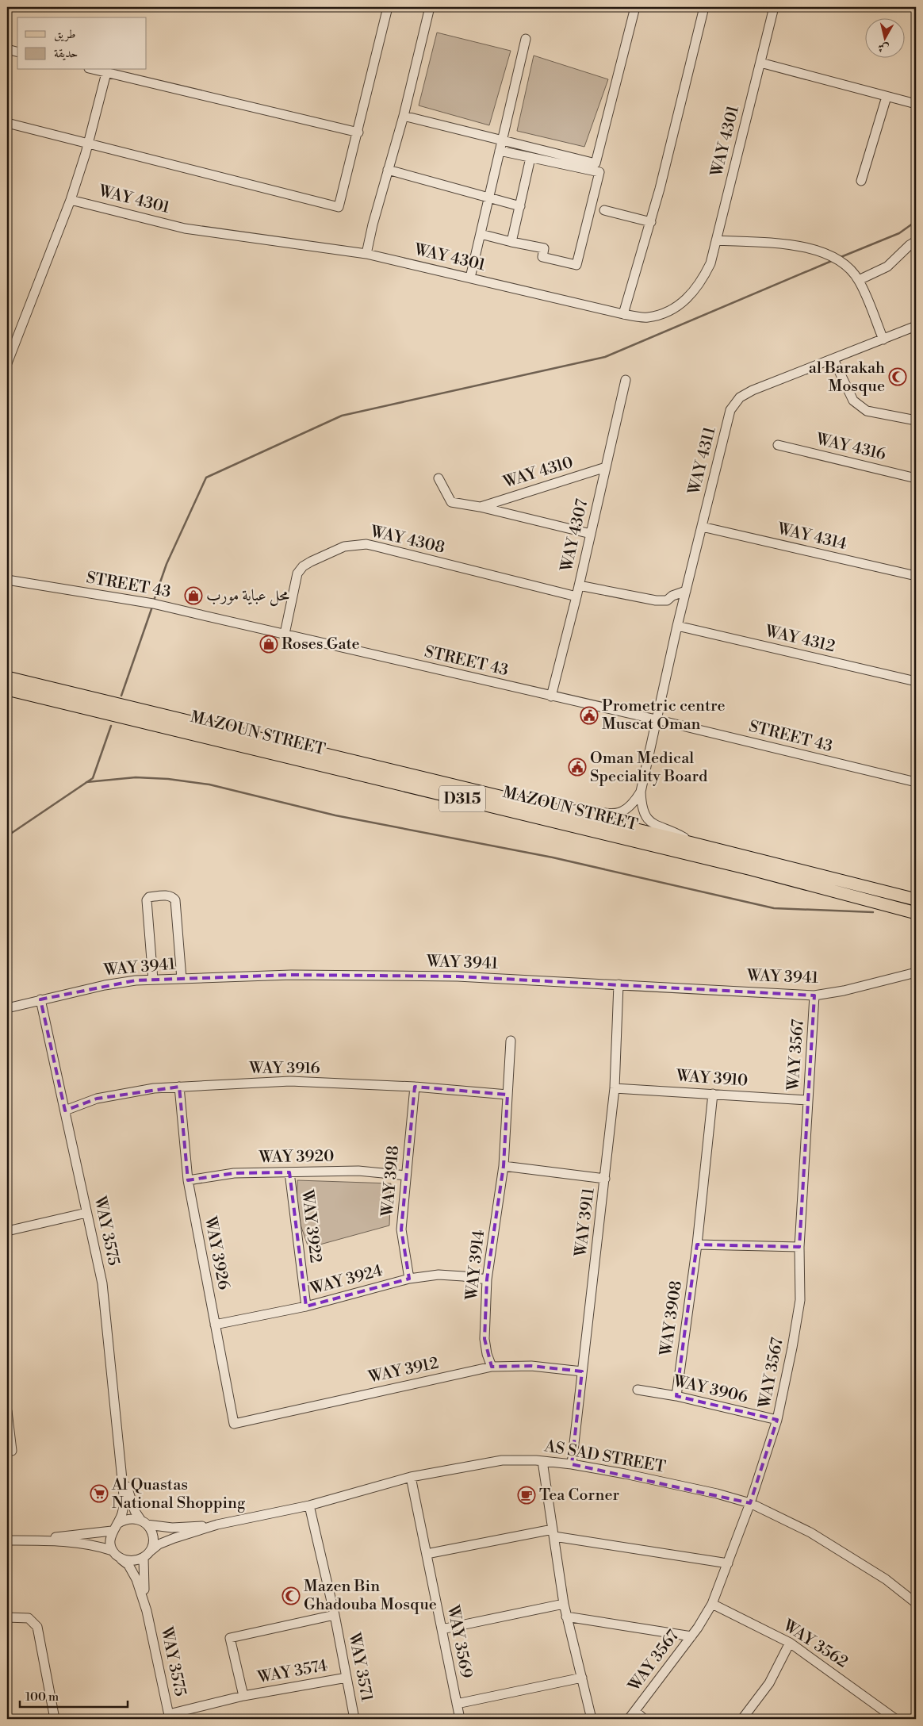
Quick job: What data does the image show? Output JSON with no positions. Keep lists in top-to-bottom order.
{
  "streets": {
    "main road": ["MAZOUN STREET", "D315"],
    "street": [
      "WAY 4301",
      "WAY 4316",
      "WAY 4311",
      "WAY 4310",
      "WAY 4307",
      "WAY 4314",
      "WAY 4308",
      "STREET 43",
      "WAY 4312",
      "WAY 3941",
      "WAY 3567",
      "WAY 3916",
      "WAY 3910",
      "WAY 3920",
      "WAY 3918",
      "WAY 3911",
      "WAY 3922",
      "WAY 3575",
      "WAY 3926",
      "WAY 3914",
      "WAY 3924",
      "WAY 3908",
      "WAY 3912",
      "WAY 3906",
      "AS SAD STREET",
      "WAY 3569",
      "WAY 3562",
      "WAY 3571",
      "WAY 3574"
    ]
  },
  "crossings": [
    ["WAY 4311", "WAY 4314"],
    ["WAY 4311", "STREET 43"],
    ["WAY 4311", "WAY 4312"],
    ["WAY 4310", "WAY 4307"],
    ["WAY 4307", "WAY 4308"],
    ["WAY 4307", "STREET 43"],
    ["WAY 4308", "STREET 43"],
    ["WAY 3941", "WAY 3567"],
    ["WAY 3941", "WAY 3911"],
    ["WAY 3941", "WAY 3575"],
    ["WAY 3567", "WAY 3910"],
    ["WAY 3567", "WAY 3906"],
    ["WAY 3567", "AS SAD STREET"],
    ["WAY 3567", "WAY 3562"],
    ["WAY 3916", "WAY 3918"],
    ["WAY 3916", "WAY 3575"],
    ["WAY 3916", "WAY 3926"],
    ["WAY 3916", "WAY 3914"],
    ["WAY 3910", "WAY 3911"],
    ["WAY 3910", "WAY 3908"],
    ["WAY 3920", "WAY 3918"],
    ["WAY 3920", "WAY 3922"],
    ["WAY 3920", "WAY 3926"],
    ["WAY 3918", "WAY 3924"],
    ["WAY 3911", "WAY 3912"],
    ["WAY 3911", "AS SAD STREET"],
    ["WAY 3922", "WAY 3924"],
    ["WAY 3575", "AS SAD STREET"],
    ["WAY 3575", "WAY 3574"],
    ["WAY 3926", "WAY 3924"],
    ["WAY 3926", "WAY 3912"],
    ["WAY 3914", "WAY 3924"],
    ["WAY 3914", "WAY 3912"],
    ["WAY 3908", "WAY 3906"],
    ["AS SAD STREET", "WAY 3569"],
    ["AS SAD STREET", "WAY 3571"],
    ["WAY 3571", "WAY 3574"]
  ],
  "places": {
    "mosque": ["al Barakah Mosque", "Mazen Bin Ghadouba Mosque"],
    "shop": ["محل عباية مورب", "Roses Gate"],
    "public building": ["Prometric centre Muscat Oman", "Oman Medical Speciality Board"],
    "supermarket": ["Al Quastas National Shopping"],
    "cafe": ["Tea Corner"]
  },
  "legend": ["طريق", "حديقة"],
  "scale_bar": "100 m",
  "north": "bottom"
}
